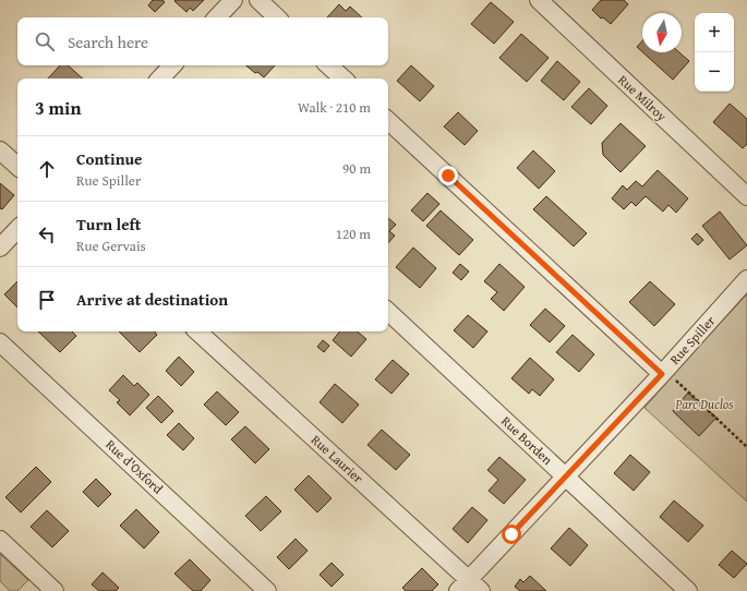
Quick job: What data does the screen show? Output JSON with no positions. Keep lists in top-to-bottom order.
{
  "streets": {
    "street": [
      "Rue Milroy",
      "Rue Spiller",
      "Rue Borden",
      "Rue Laurier",
      "Rue d'Oxford"
    ]
  },
  "crossings": [
    ["Rue Spiller", "Rue Borden"],
    ["Rue Spiller", "Rue Laurier"]
  ],
  "parks": ["Parc Duclos"],
  "north": "bottom",
  "page": {
    "map_buttons": ["+", "−"],
    "search": "Search here",
    "heading": ["3 min", "Walk · 210 m"],
    "list": [
      ["Continue", "Rue Spiller", "90 m"],
      ["Turn left", "Rue Gervais", "120 m"],
      "Arrive at destination"
    ]
  }
}
